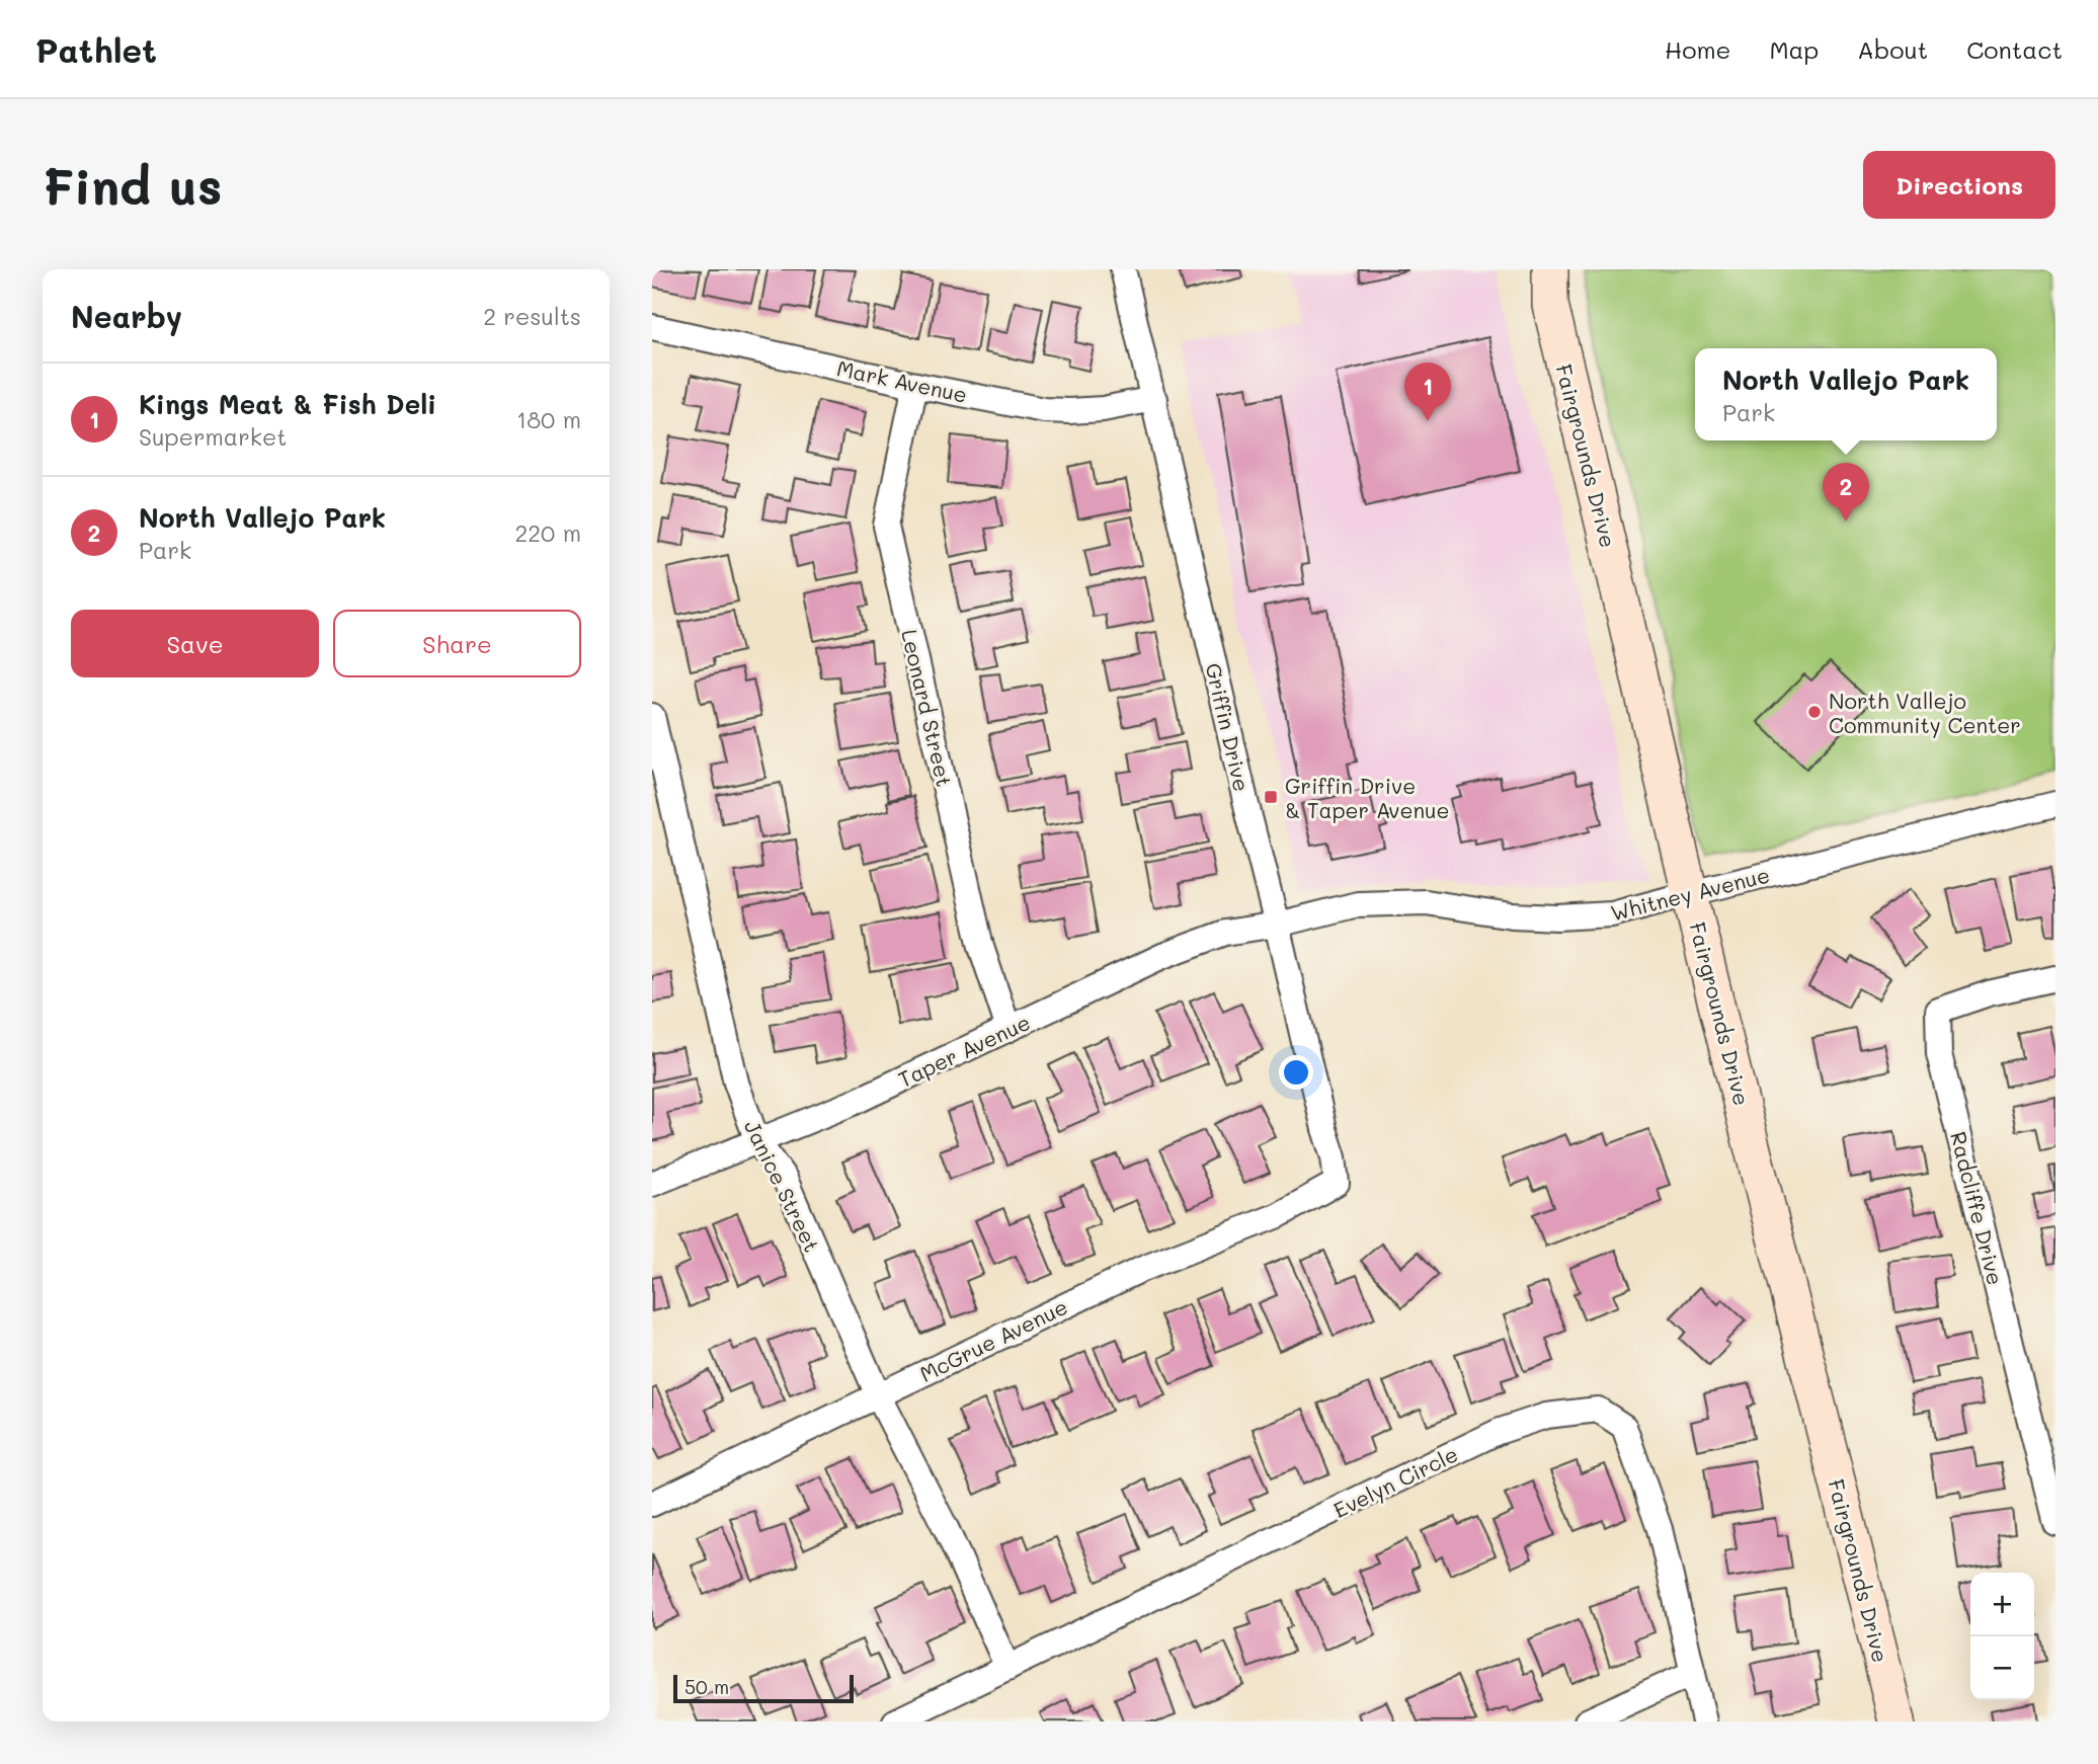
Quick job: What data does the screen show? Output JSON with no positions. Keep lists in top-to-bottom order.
{
  "streets": {
    "main road": ["Fairgrounds Drive"],
    "street": [
      "Mark Avenue",
      "Leonard Street",
      "Griffin Drive",
      "Whitney Avenue",
      "Taper Avenue",
      "Janice Street",
      "Radcliffe Drive",
      "McGrue Avenue",
      "Evelyn Circle"
    ]
  },
  "crossings": [
    ["Mark Avenue", "Leonard Street"],
    ["Mark Avenue", "Griffin Drive"],
    ["Fairgrounds Drive", "Whitney Avenue"],
    ["Leonard Street", "Taper Avenue"],
    ["Griffin Drive", "Whitney Avenue"],
    ["Griffin Drive", "Taper Avenue"],
    ["Griffin Drive", "McGrue Avenue"],
    ["Whitney Avenue", "Taper Avenue"],
    ["Taper Avenue", "Janice Street"],
    ["Janice Street", "McGrue Avenue"],
    ["Janice Street", "Evelyn Circle"]
  ],
  "places": {
    "other": ["North Vallejo Community Center"],
    "transit": ["Griffin Drive & Taper Avenue"]
  },
  "scale_bar": "50 m",
  "page": {
    "header": "Pathlet",
    "nav": [
      "Home",
      "Map",
      "About",
      "Contact"
    ],
    "buttons": [
      "Directions",
      ["Save", "Share"]
    ],
    "title": "Find us",
    "heading": ["Nearby", "2 results"],
    "popup": ["North Vallejo Park", "Park"],
    "list": [
      {
        "mark": "1",
        "name": "Kings Meat & Fish Deli",
        "note": "Supermarket",
        "value": "180 m"
      },
      {
        "mark": "2",
        "name": "North Vallejo Park",
        "note": "Park",
        "value": "220 m"
      }
    ],
    "pins": ["1", "2"],
    "map_buttons": ["+", "−"],
    "scale": "50 m"
  }
}
